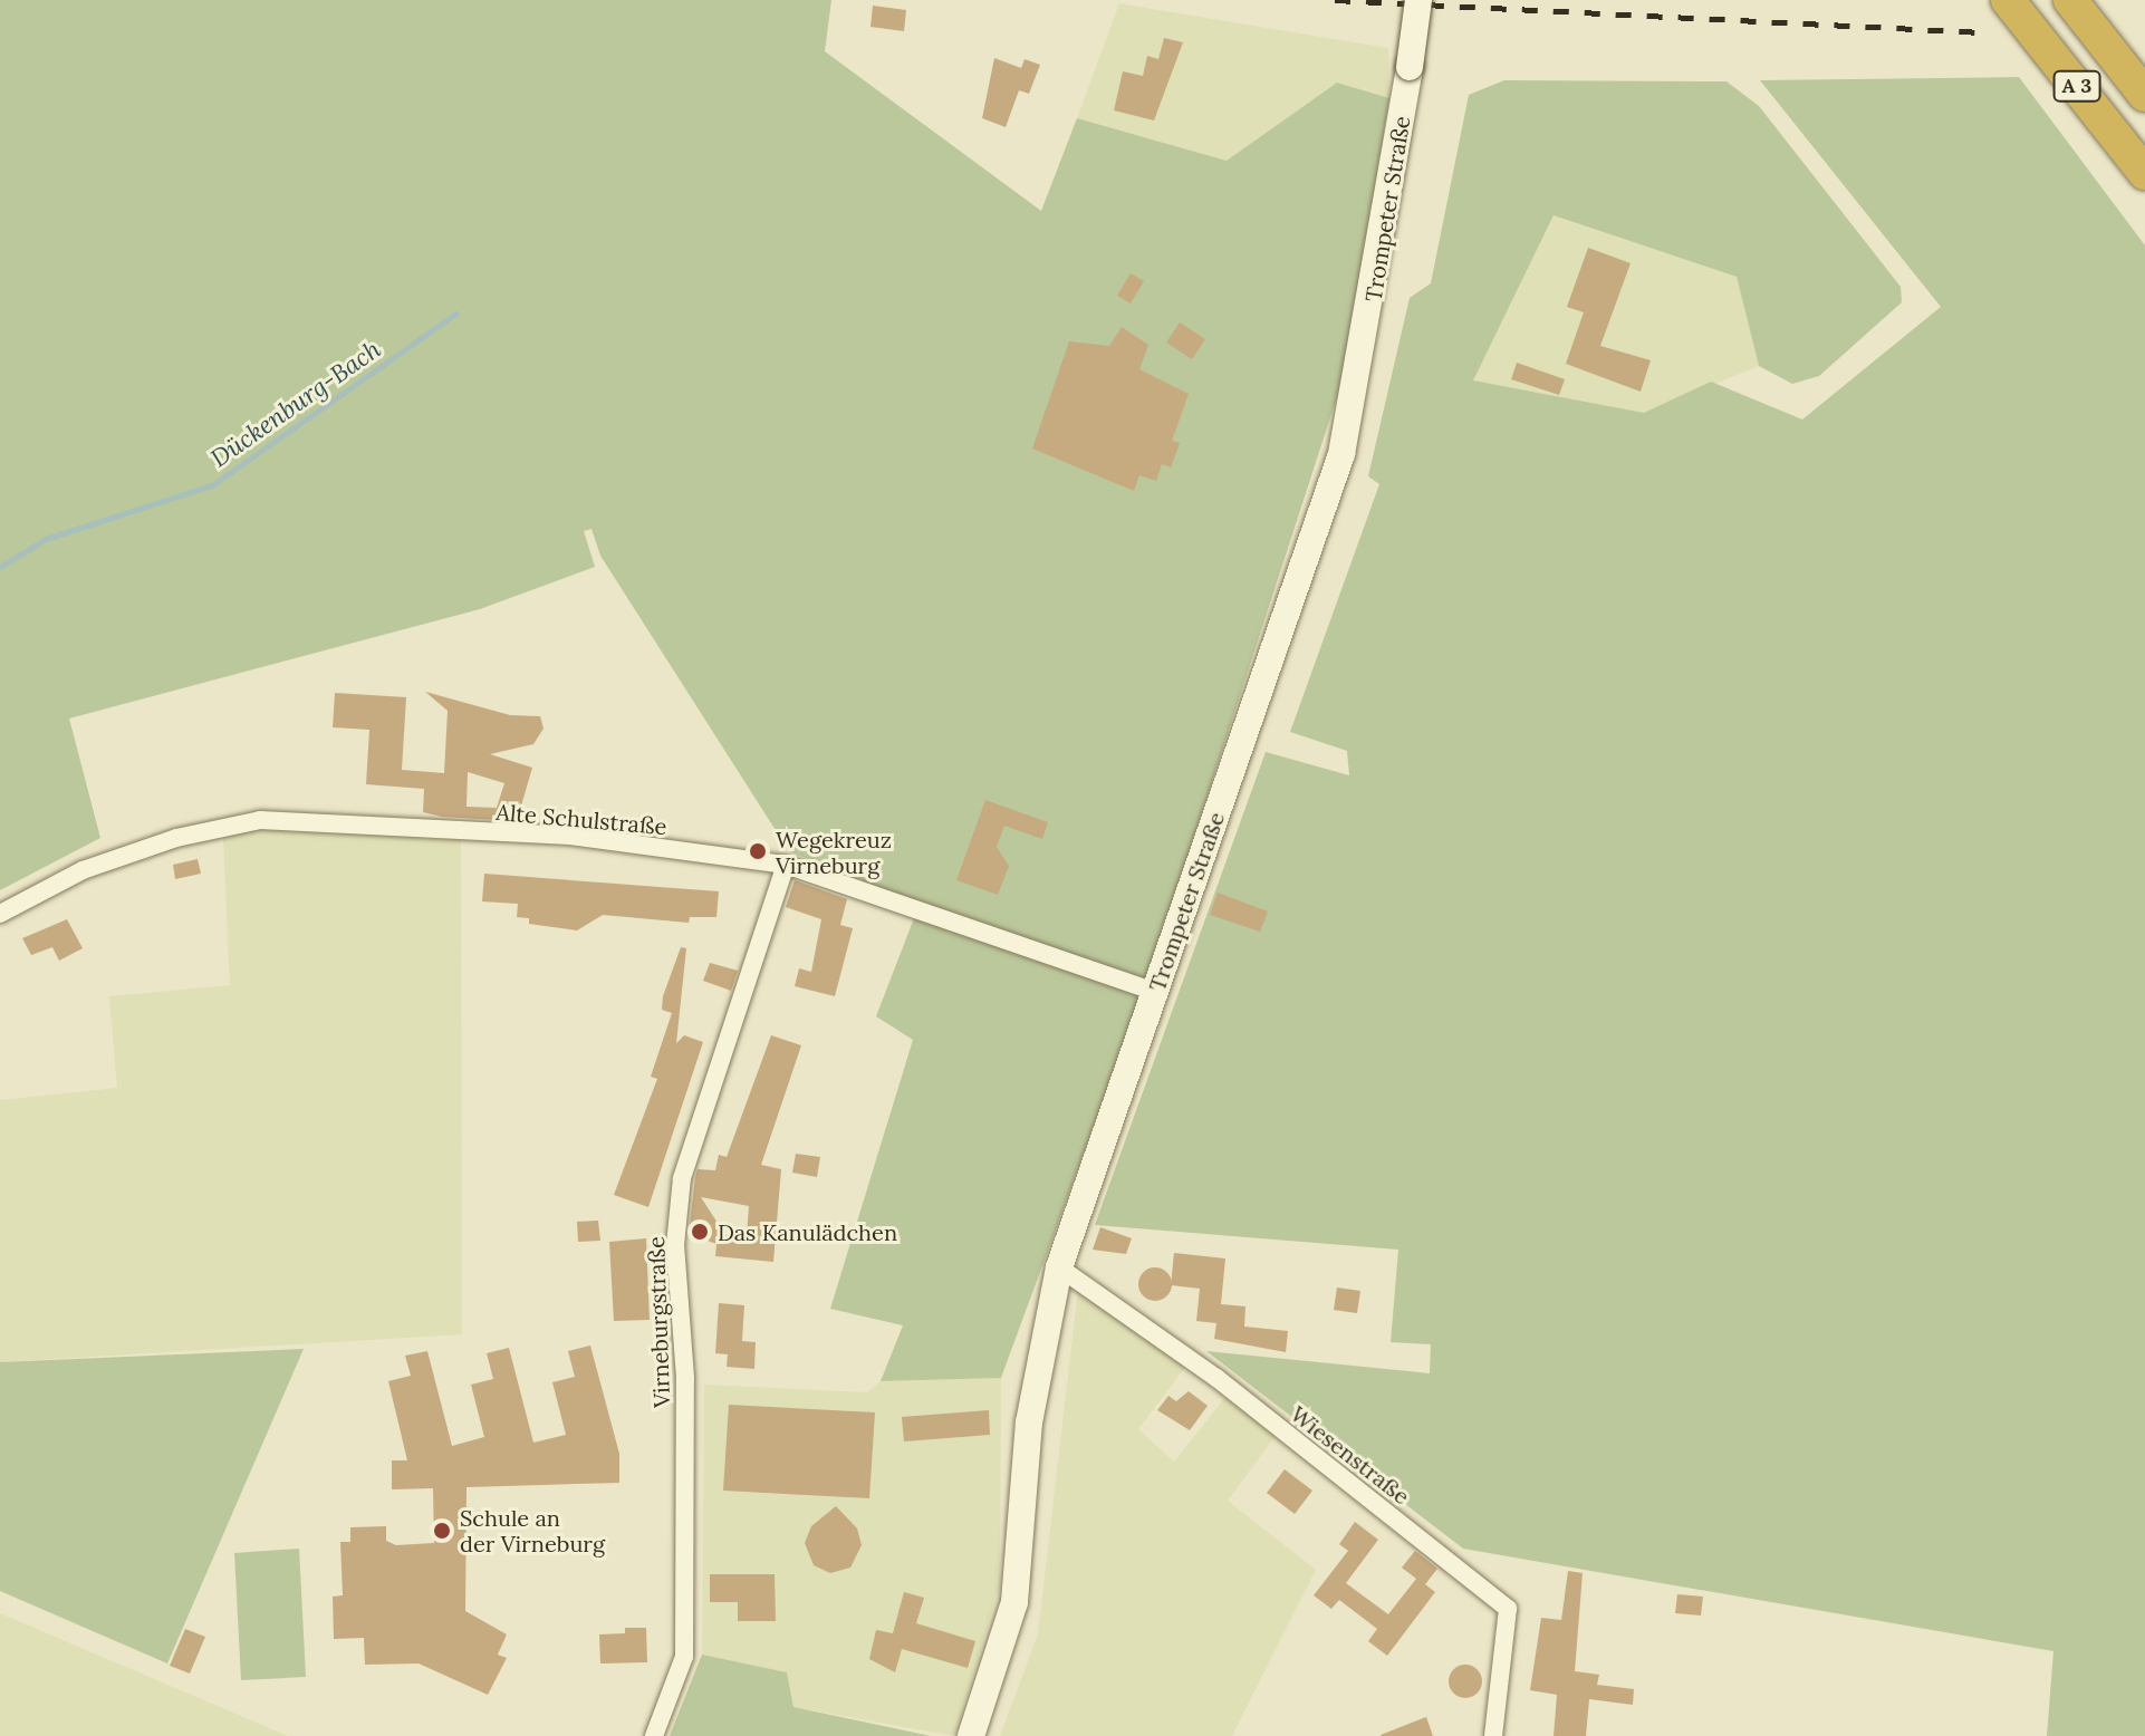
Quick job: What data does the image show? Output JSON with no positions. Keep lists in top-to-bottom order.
{
  "streets": {
    "highway": ["A 3"],
    "main road": ["Trompeter Straße"],
    "street": ["Alte Schulstraße", "Virneburgstraße", "Wiesenstraße"]
  },
  "crossings": [
    ["Trompeter Straße", "Alte Schulstraße"],
    ["Trompeter Straße", "Wiesenstraße"],
    ["Alte Schulstraße", "Virneburgstraße"]
  ],
  "water": ["Dückenburg-Bach"],
  "places": ["Wegekreuz Virneburg", "Das Kanulädchen", "Schule an der Virneburg"]
}
